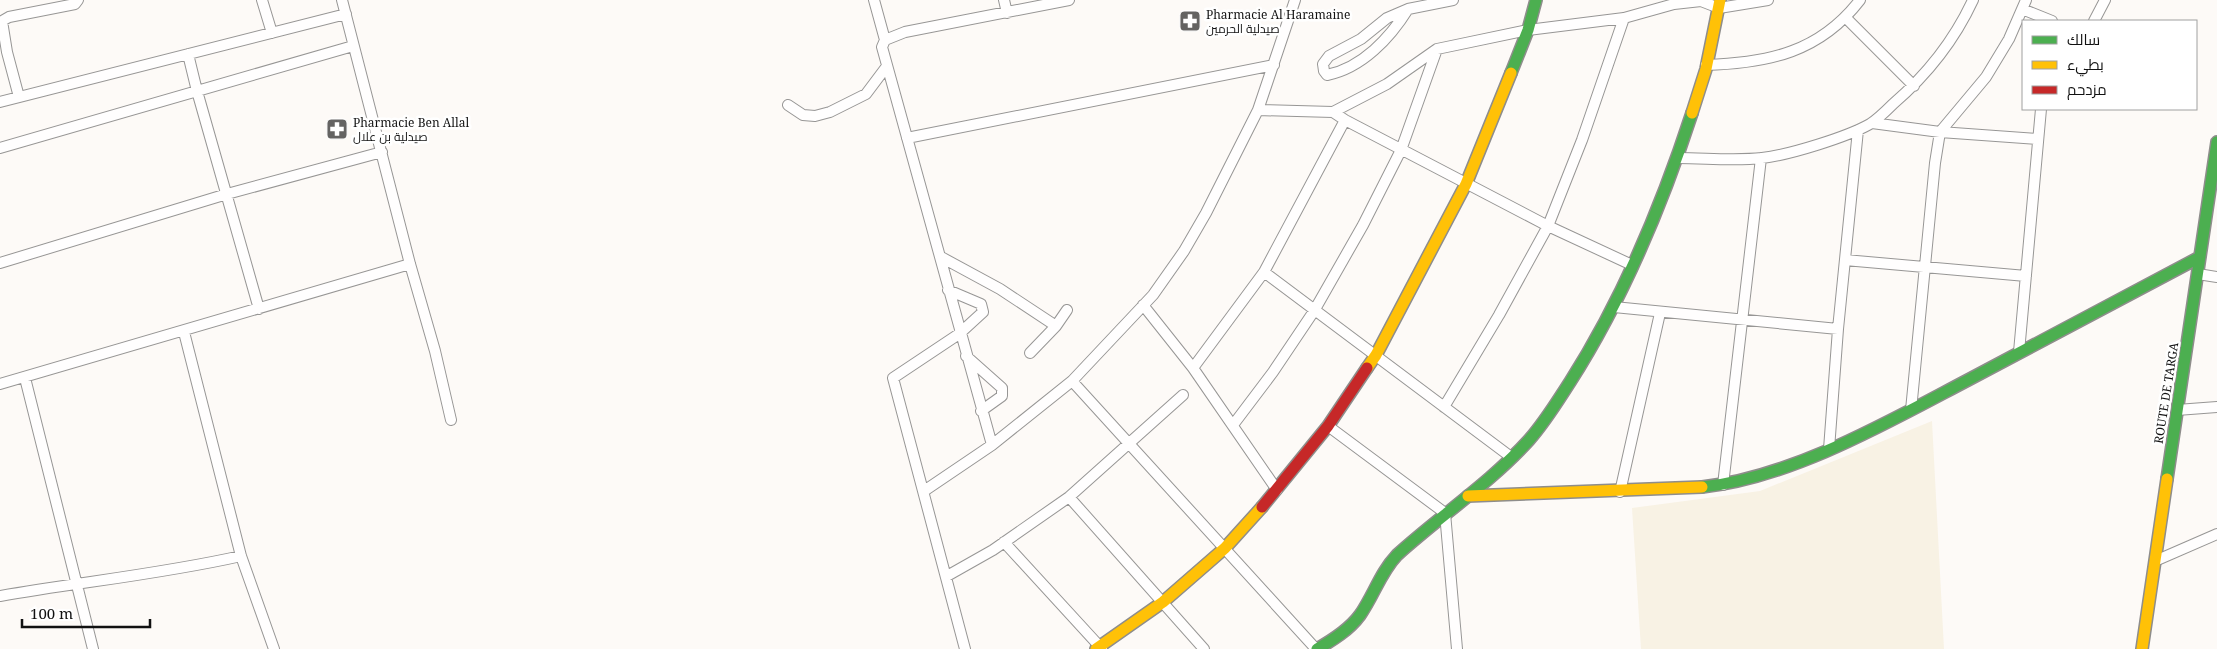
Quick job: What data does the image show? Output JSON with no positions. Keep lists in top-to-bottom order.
{
  "streets": {
    "street": ["ROUTE DE TARGA"]
  },
  "places": {
    "pharmacy": ["Pharmacie Al Haramaine صيدلية الحرمين", "Pharmacie Ben Allal صيدلية بن علال"]
  },
  "legend": ["سالك", "بطيء", "مزدحم"],
  "scale_bar": "100 m"
}
